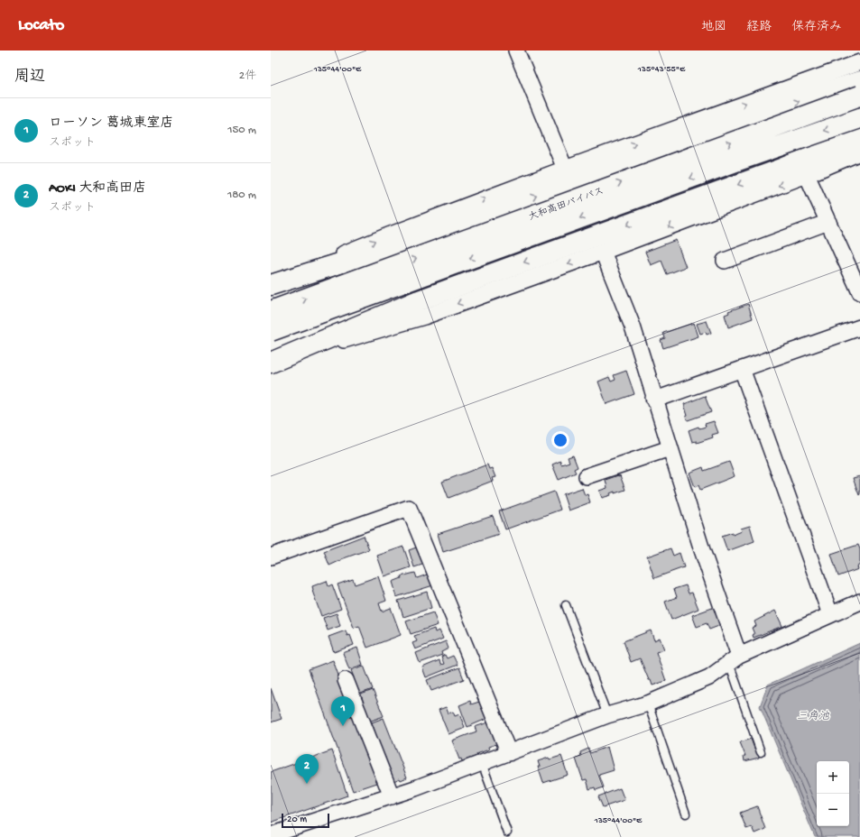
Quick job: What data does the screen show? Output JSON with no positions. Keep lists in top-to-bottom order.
{
  "streets": {
    "highway": ["大和高田バイパス"]
  },
  "water": ["三角池"],
  "scale_bar": "20 m",
  "page": {
    "header": "Locato",
    "nav": ["地図", "経路", "保存済み"],
    "heading": ["周辺", "2件"],
    "list": [
      {
        "mark": "1",
        "name": "ローソン 葛城東室店",
        "note": "スポット",
        "value": "150 m"
      },
      {
        "mark": "2",
        "name": "AOKI 大和高田店",
        "note": "スポット",
        "value": "180 m"
      }
    ],
    "pins": ["1", "2"],
    "map_buttons": ["+", "−"],
    "scale": "20 m"
  },
  "coordinates": ["135°44'00\"E", "135°43'55\"E"]
}
